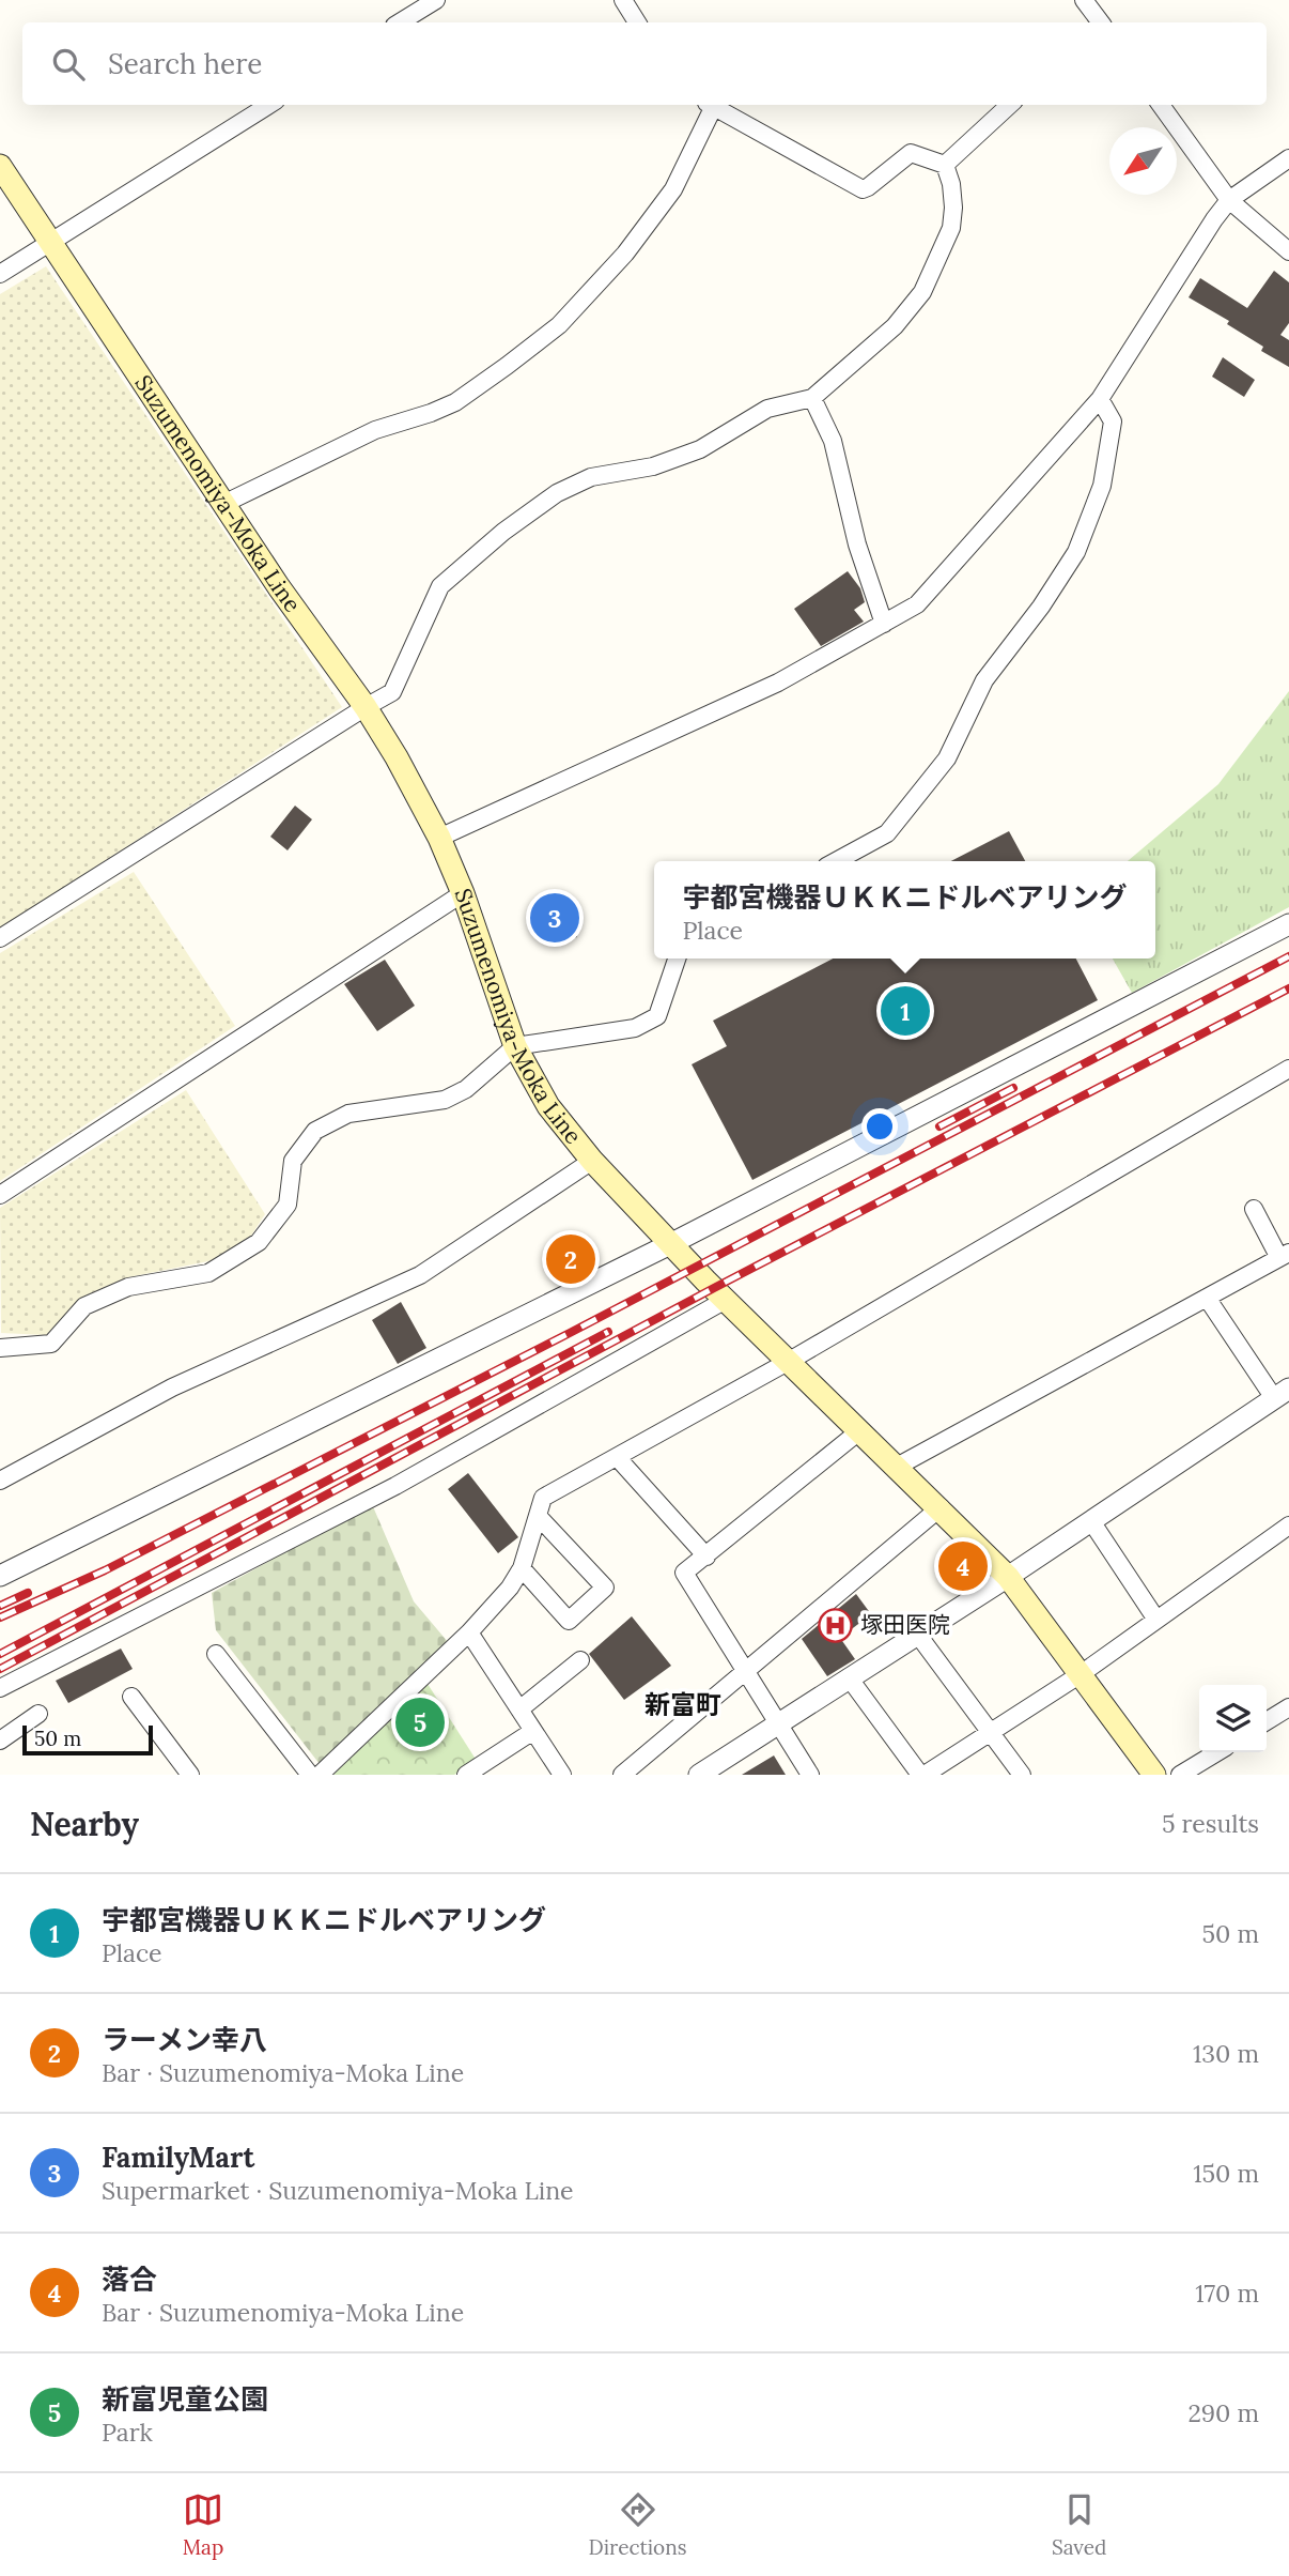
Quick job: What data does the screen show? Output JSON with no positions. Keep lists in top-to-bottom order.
{
  "streets": {
    "main road": ["Suzumenomiya-Moka Line"]
  },
  "districts": ["新富町"],
  "places": {
    "hospital": ["塚田医院"]
  },
  "scale_bar": "50 m",
  "north": "bottom left",
  "page": {
    "search": "Search here",
    "popup": ["宇都宮機器ＵＫＫニドルベアリング", "Place"],
    "pins": [
      "3",
      "1",
      "2",
      "4",
      "5"
    ],
    "scale": "50 m",
    "heading": ["Nearby", "5 results"],
    "list": [
      {
        "mark": "1",
        "name": "宇都宮機器ＵＫＫニドルベアリング",
        "note": "Place",
        "value": "50 m"
      },
      {
        "mark": "2",
        "name": "ラーメン幸八",
        "note": "Bar · Suzumenomiya-Moka Line",
        "value": "130 m"
      },
      {
        "mark": "3",
        "name": "FamilyMart",
        "note": "Supermarket · Suzumenomiya-Moka Line",
        "value": "150 m"
      },
      {
        "mark": "4",
        "name": "落合",
        "note": "Bar · Suzumenomiya-Moka Line",
        "value": "170 m"
      },
      {
        "mark": "5",
        "name": "新富児童公園",
        "note": "Park",
        "value": "290 m"
      }
    ],
    "nav": ["Map", "Directions", "Saved"]
  }
}
